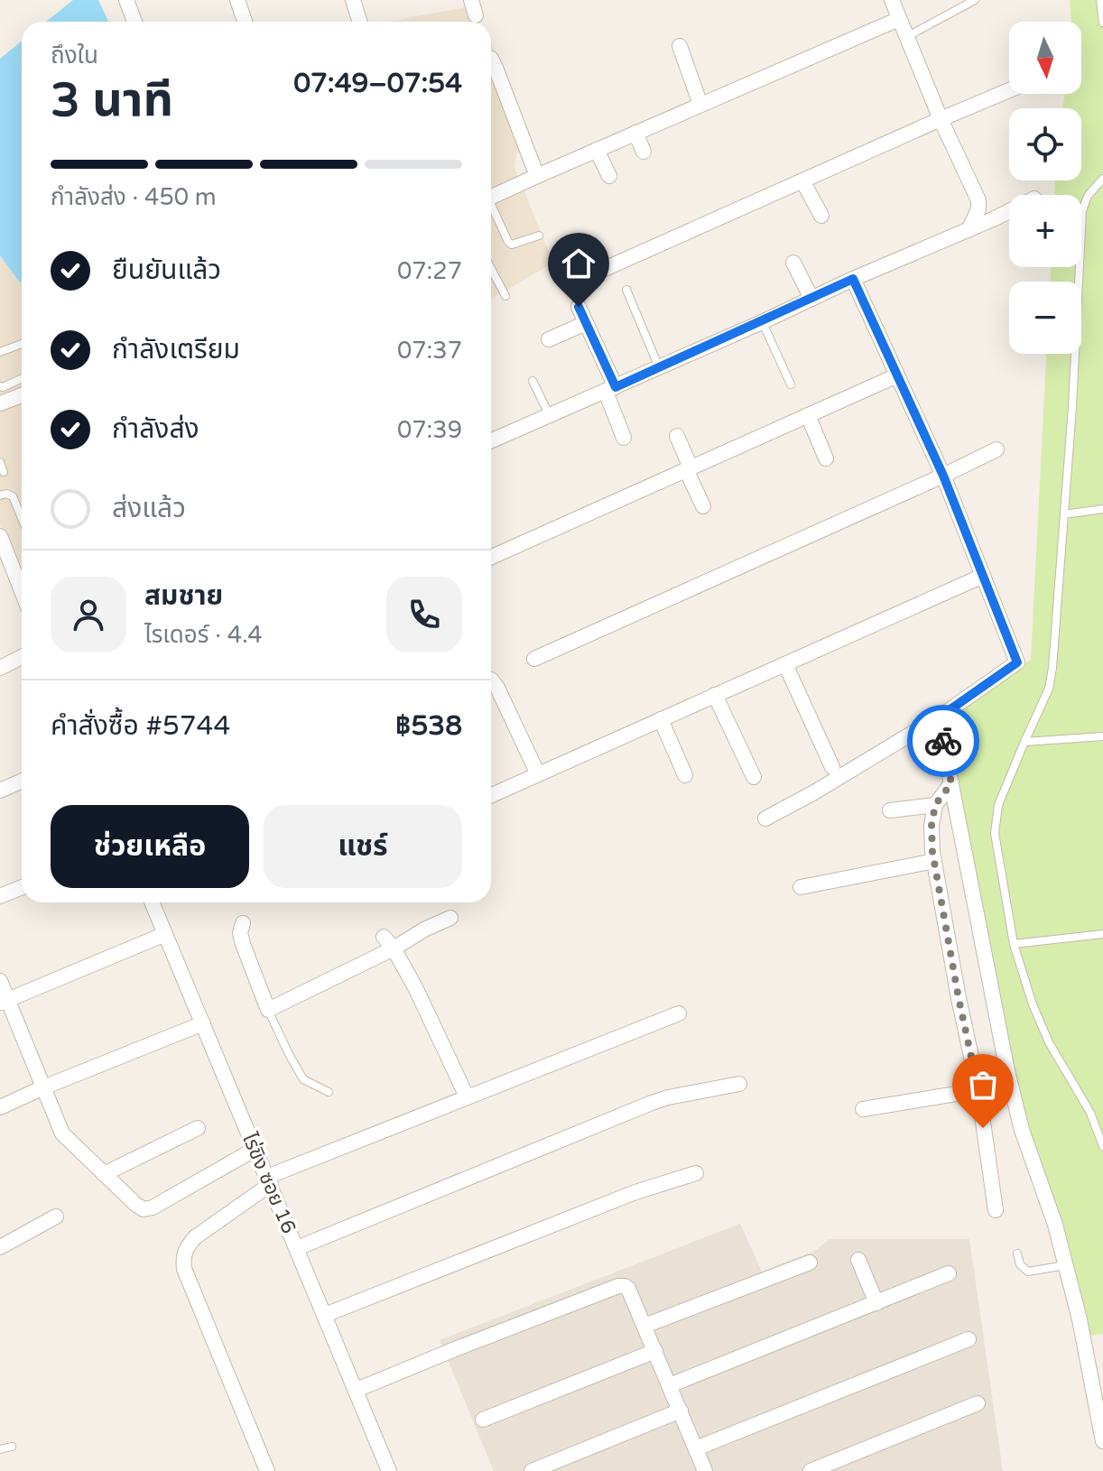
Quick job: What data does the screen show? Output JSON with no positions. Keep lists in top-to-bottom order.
{
  "streets": {
    "street": ["ไร่ขิง ซอย 16"]
  },
  "north": "bottom",
  "page": {
    "map_buttons": ["+", "−"],
    "heading": ["3 นาที", "ถึงใน", "07:49–07:54"],
    "panel": [
      "สมชาย",
      "ไรเดอร์ · 4.4",
      "คำสั่งซื้อ #5744",
      "฿538"
    ],
    "bar": "กำลังส่ง · 450 m",
    "list": [
      ["ยืนยันแล้ว", "07:27"],
      ["กำลังเตรียม", "07:37"],
      ["กำลังส่ง", "07:39"],
      "ส่งแล้ว"
    ],
    "buttons": ["ช่วยเหลือ", "แชร์"]
  }
}
